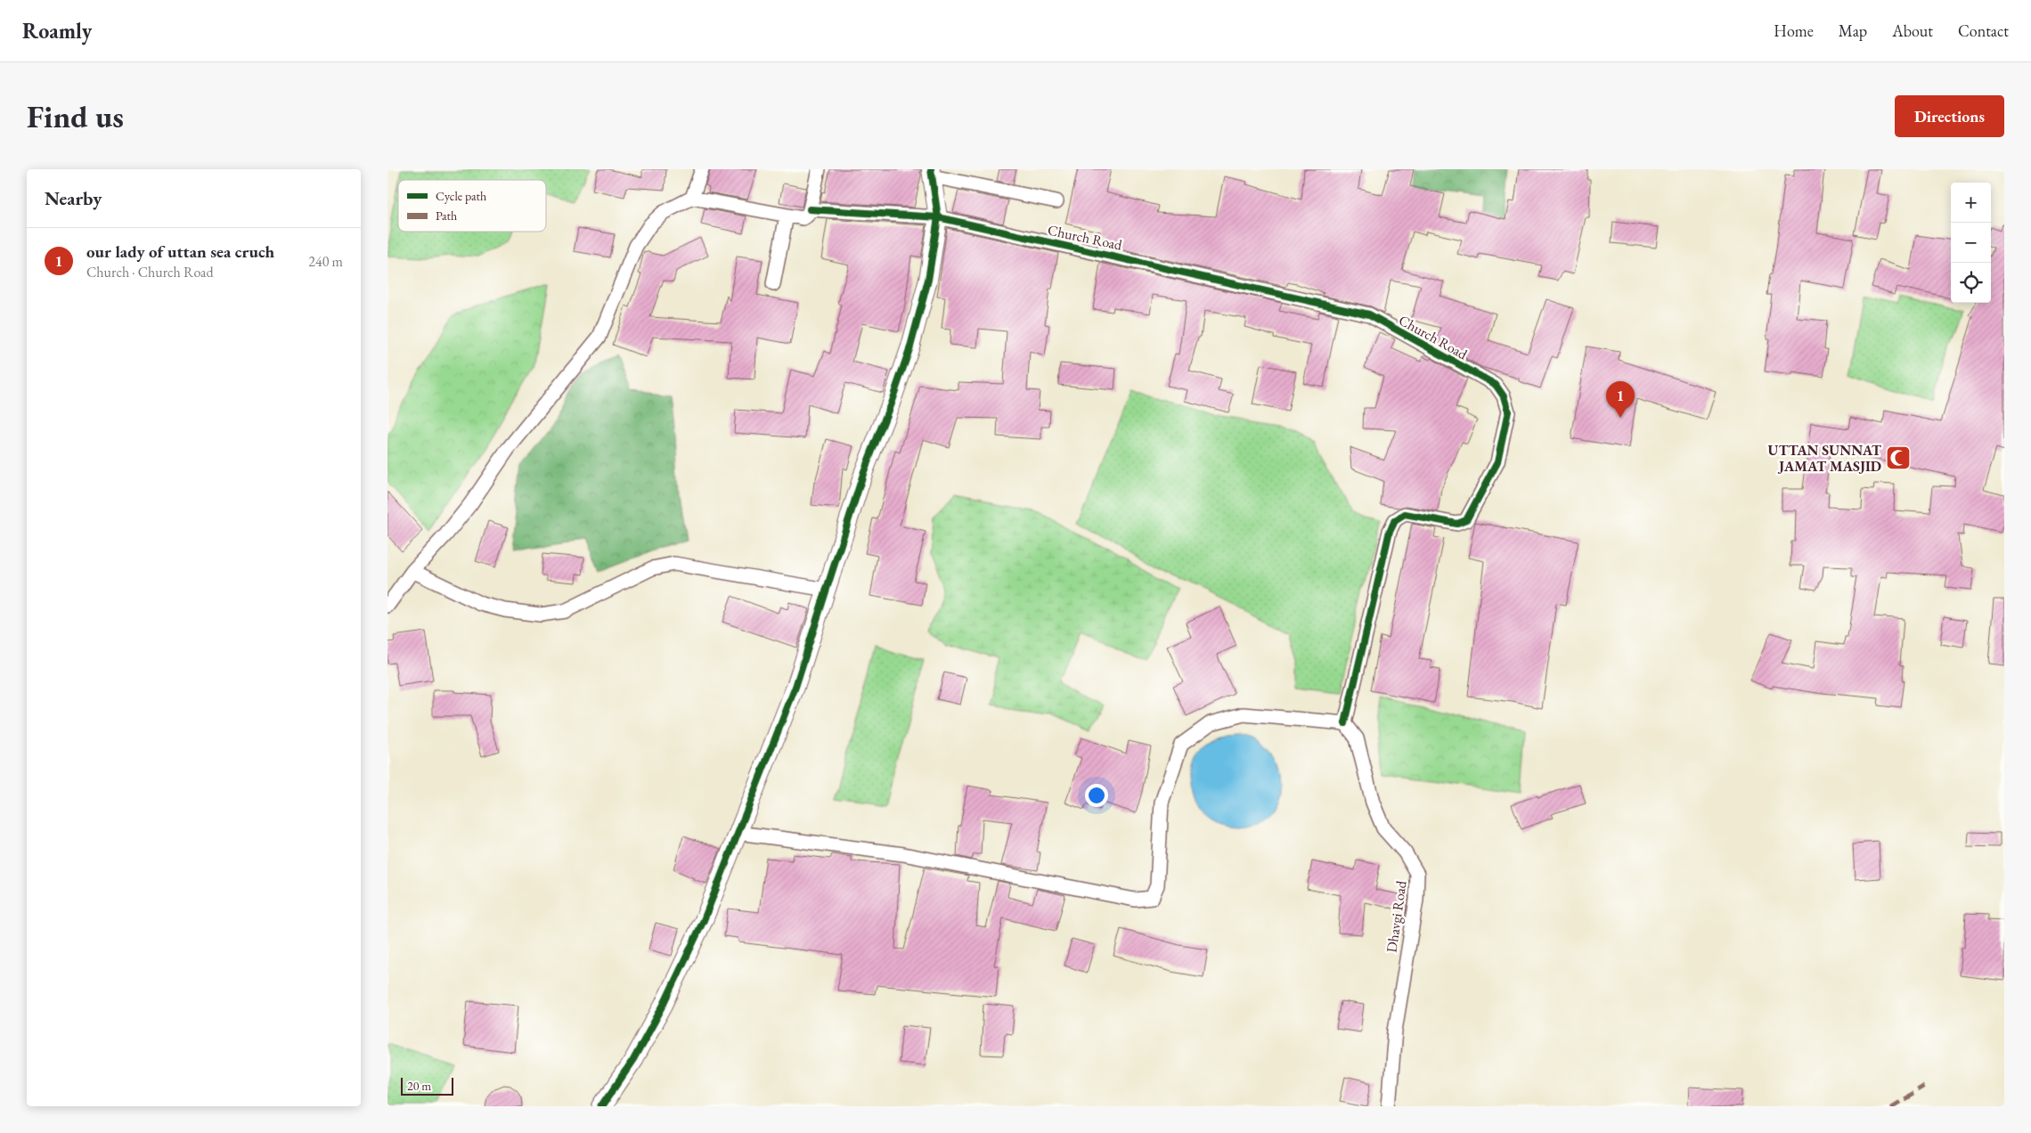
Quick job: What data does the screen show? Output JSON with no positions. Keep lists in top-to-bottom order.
{
  "streets": {
    "street": ["Church Road", "Dhavgi Road"]
  },
  "crossings": [
    ["Church Road", "Dhavgi Road"]
  ],
  "places": {
    "mosque": ["UTTAN SUNNAT JAMAT MASJID"]
  },
  "legend": ["Cycle path", "Path"],
  "scale_bar": "20 m",
  "page": {
    "header": "Roamly",
    "nav": [
      "Home",
      "Map",
      "About",
      "Contact"
    ],
    "buttons": "Directions",
    "title": "Find us",
    "heading": "Nearby",
    "map_buttons": ["+", "−"],
    "list": [
      {
        "mark": "1",
        "name": "our lady of uttan sea cruch",
        "note": "Church · Church Road",
        "value": "240 m"
      }
    ],
    "pins": "1",
    "scale": "20 m"
  }
}
